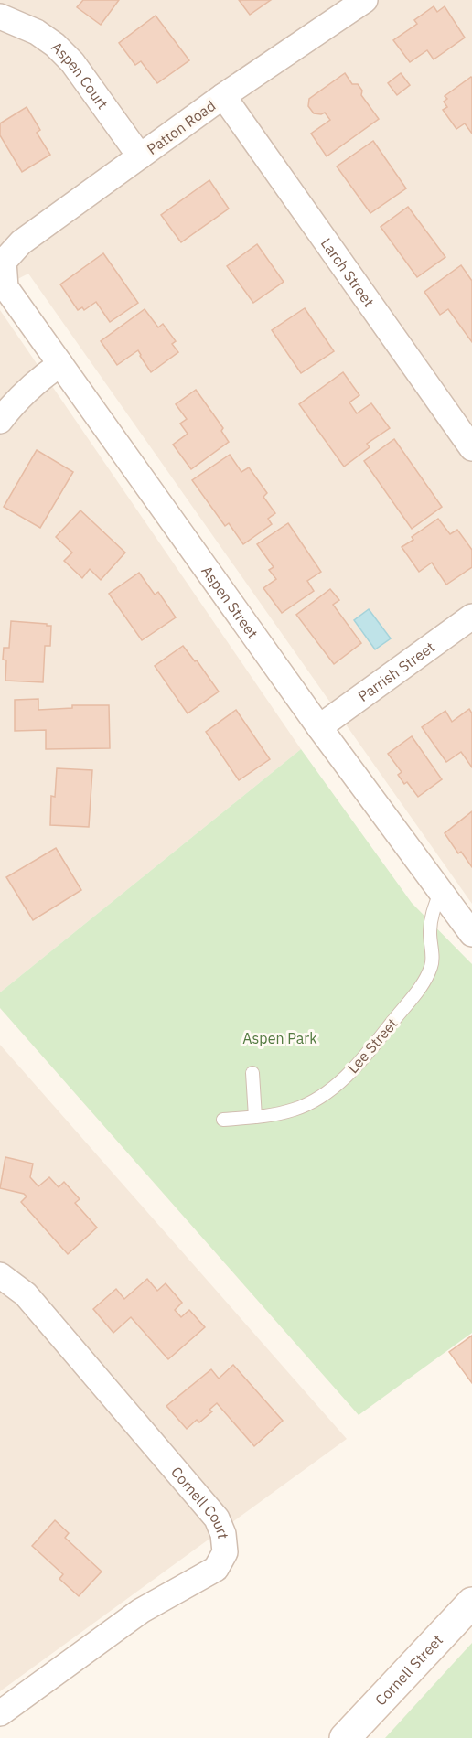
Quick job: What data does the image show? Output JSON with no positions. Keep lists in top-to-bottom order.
{
  "streets": {
    "street": [
      "Aspen Court",
      "Patton Road",
      "Larch Street",
      "Aspen Street",
      "Parrish Street",
      "Cornell Court",
      "Cornell Street"
    ],
    "lane": ["Lee Street"]
  },
  "crossings": [
    ["Aspen Court", "Patton Road"],
    ["Patton Road", "Larch Street"],
    ["Patton Road", "Aspen Street"],
    ["Aspen Street", "Parrish Street"],
    ["Aspen Street", "Lee Street"]
  ],
  "parks": ["Aspen Park"]
}
